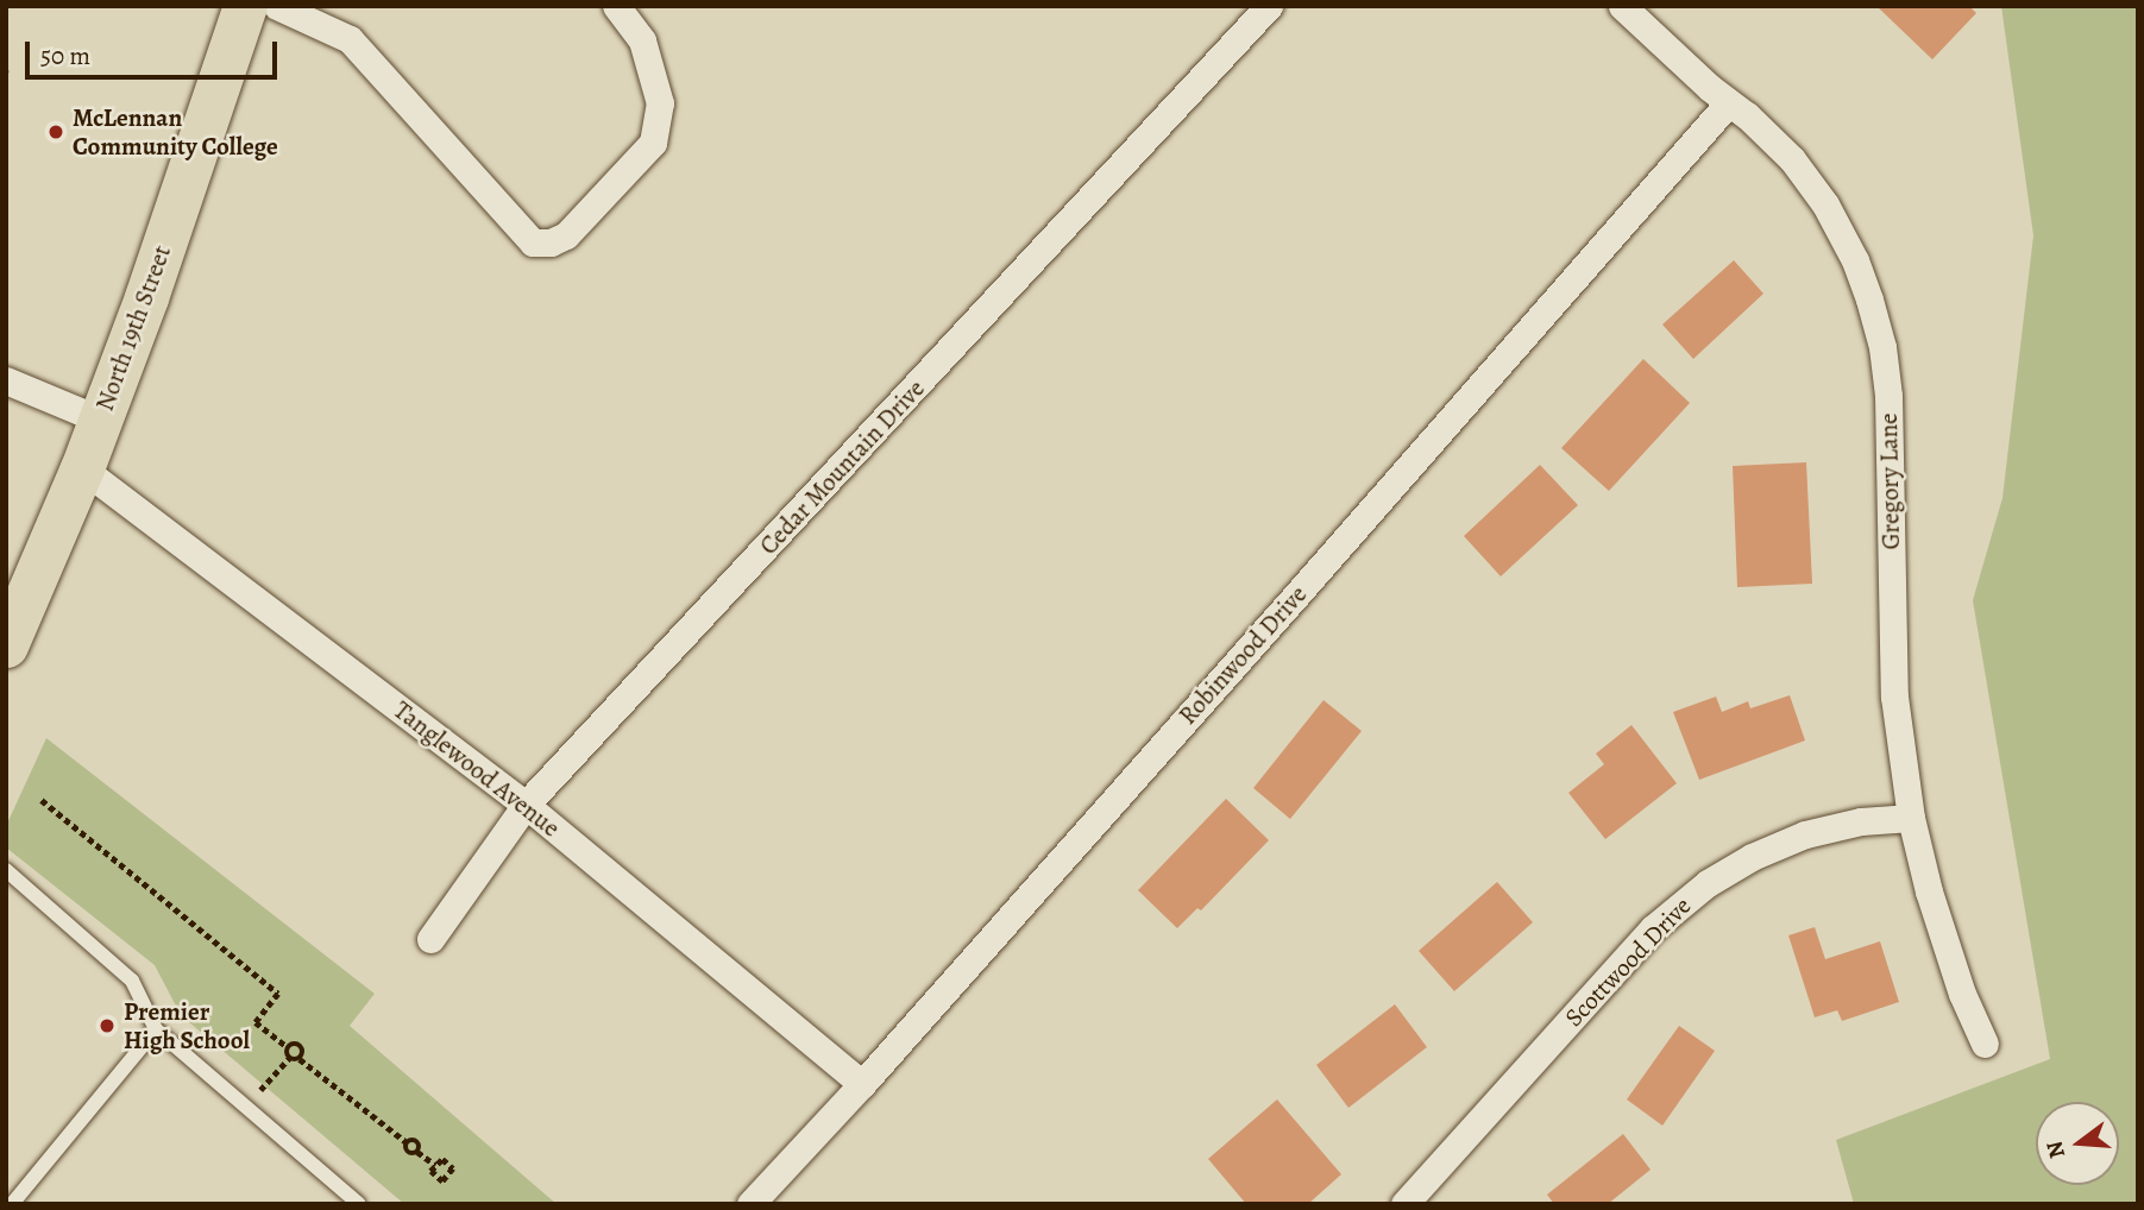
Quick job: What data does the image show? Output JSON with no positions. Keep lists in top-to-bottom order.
{
  "streets": {
    "main road": ["North 19th Street"],
    "street": [
      "Cedar Mountain Drive",
      "Gregory Lane",
      "Robinwood Drive",
      "Tanglewood Avenue",
      "Scottwood Drive"
    ]
  },
  "crossings": [
    ["North 19th Street", "Tanglewood Avenue"],
    ["Cedar Mountain Drive", "Tanglewood Avenue"],
    ["Gregory Lane", "Robinwood Drive"],
    ["Gregory Lane", "Scottwood Drive"],
    ["Robinwood Drive", "Tanglewood Avenue"]
  ],
  "places": ["McLennan Community College", "Premier High School"],
  "scale_bar": "50 m",
  "north": "left"
}
